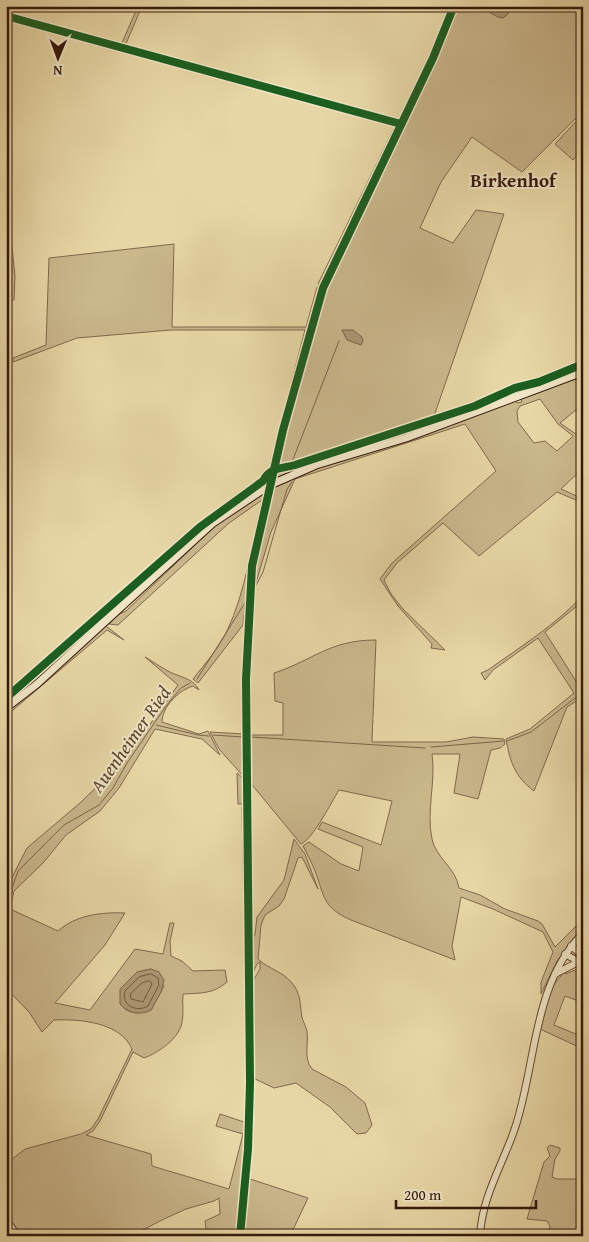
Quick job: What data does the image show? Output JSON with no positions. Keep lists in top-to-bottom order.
{
  "districts": ["Birkenhof"],
  "water": ["Auenheimer Ried"],
  "scale_bar": "200 m",
  "north": "bottom"
}
